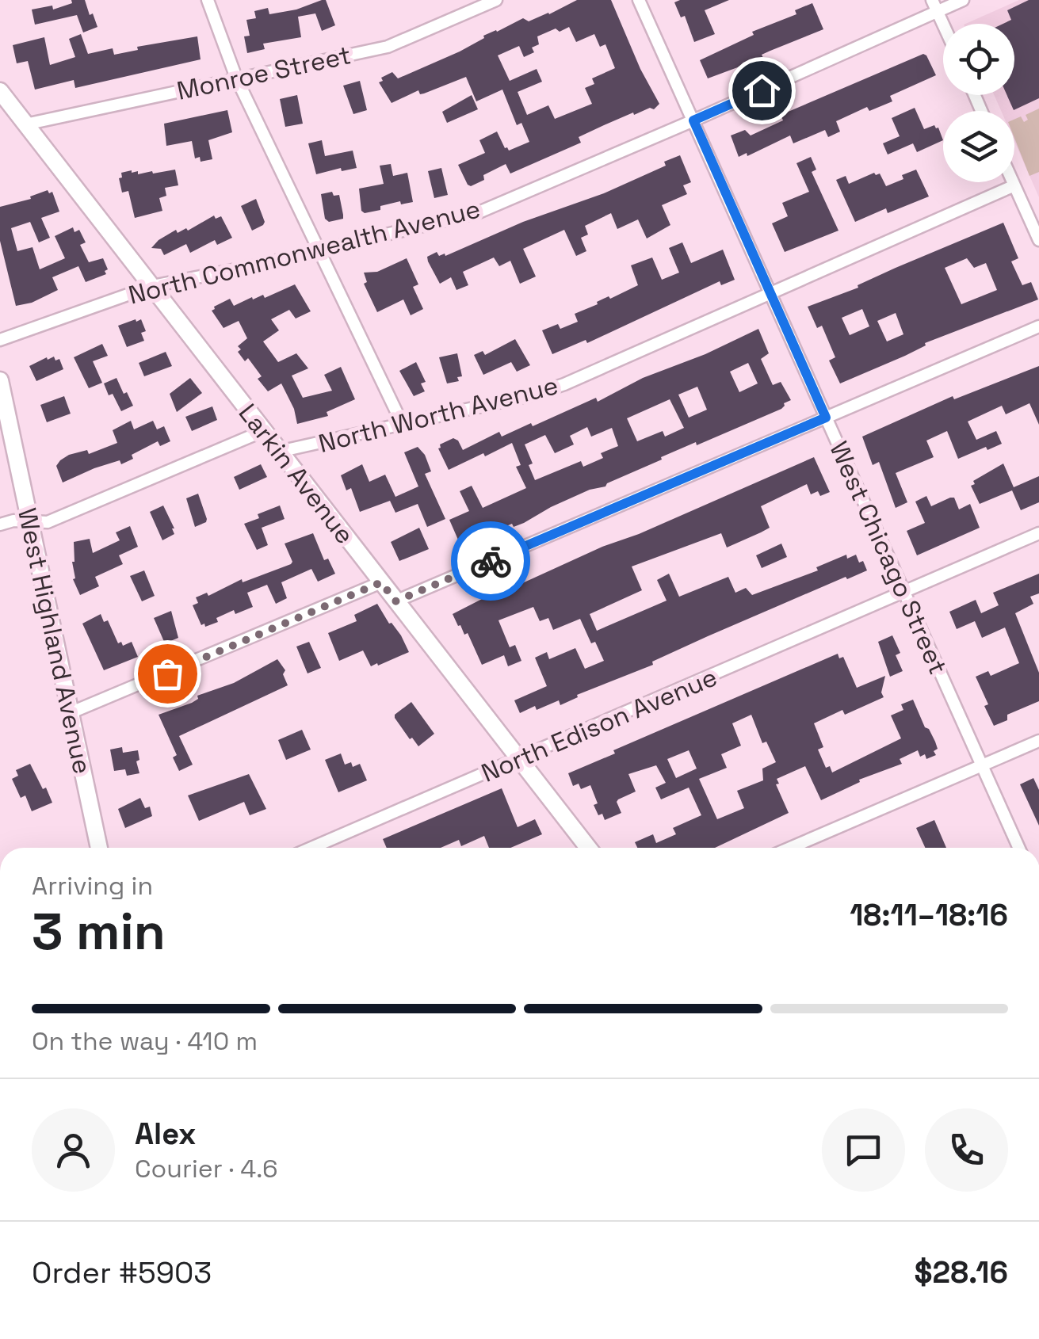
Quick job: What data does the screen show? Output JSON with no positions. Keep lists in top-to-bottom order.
{
  "streets": {
    "main road": ["Larkin Avenue", "West Highland Avenue"],
    "street": [
      "Monroe Street",
      "North Commonwealth Avenue",
      "North Worth Avenue",
      "West Chicago Street",
      "North Edison Avenue"
    ]
  },
  "crossings": [
    ["Monroe Street", "Larkin Avenue"],
    ["North Commonwealth Avenue", "Larkin Avenue"],
    ["North Commonwealth Avenue", "West Chicago Street"],
    ["North Worth Avenue", "Larkin Avenue"],
    ["North Worth Avenue", "West Chicago Street"],
    ["Larkin Avenue", "North Edison Avenue"],
    ["West Chicago Street", "North Edison Avenue"]
  ],
  "page": {
    "heading": ["3 min", "Arriving in", "18:11–18:16"],
    "panel": [
      "Alex",
      "Courier · 4.6",
      "Order #5903",
      "$28.16"
    ],
    "bar": "On the way · 410 m"
  }
}
